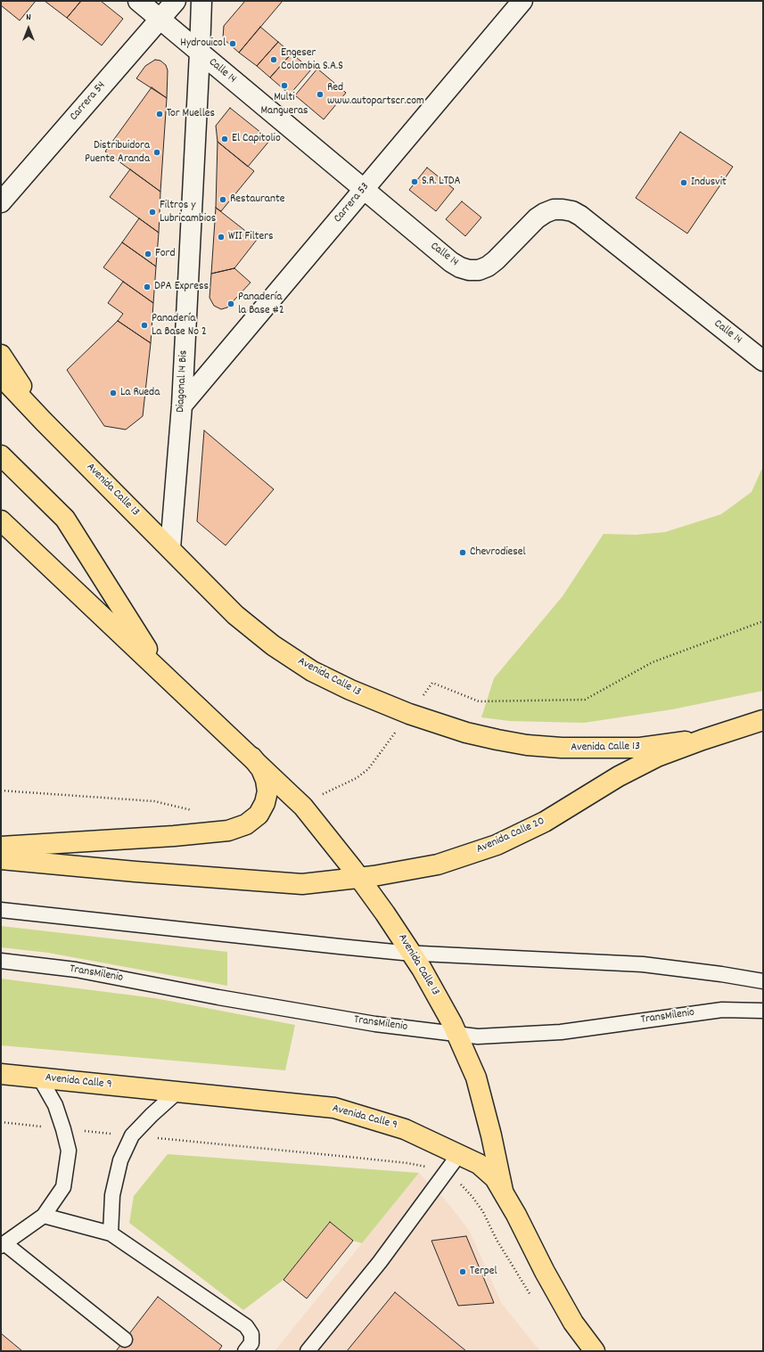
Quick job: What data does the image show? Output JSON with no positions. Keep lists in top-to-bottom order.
{
  "streets": {
    "main road": ["Avenida Calle 13", "Avenida Calle 20", "Avenida Calle 9"],
    "street": [
      "Calle 14",
      "Carrera 54",
      "Carrera 53",
      "Diagonal 14 Bis"
    ],
    "lane": ["TransMilenio"]
  },
  "crossings": [
    ["Calle 14", "Carrera 54"],
    ["Calle 14", "Carrera 53"],
    ["Calle 14", "Diagonal 14 Bis"],
    ["Carrera 53", "Diagonal 14 Bis"],
    ["Diagonal 14 Bis", "Avenida Calle 13"],
    ["Avenida Calle 13", "Avenida Calle 20"],
    ["Avenida Calle 13", "TransMilenio"],
    ["Avenida Calle 13", "Avenida Calle 9"]
  ],
  "places": [
    "Hydrouicol",
    "Engeser Colombia S.A.S",
    "Multi Mangueras",
    "Red www.autopartscr.com",
    "Tor Muelles",
    "El Capitolio",
    "Distribuidora Puente Aranda",
    "S.R. LTDA",
    "Indusvit",
    "Restaurante",
    "Filtros y Lubricambios",
    "WII Filters",
    "Ford",
    "DPA Express",
    "Panadería la Base #2",
    "Panadería La Base No 2",
    "La Rueda",
    "Chevrodiesel",
    "Terpel"
  ],
  "north": "top"
}
